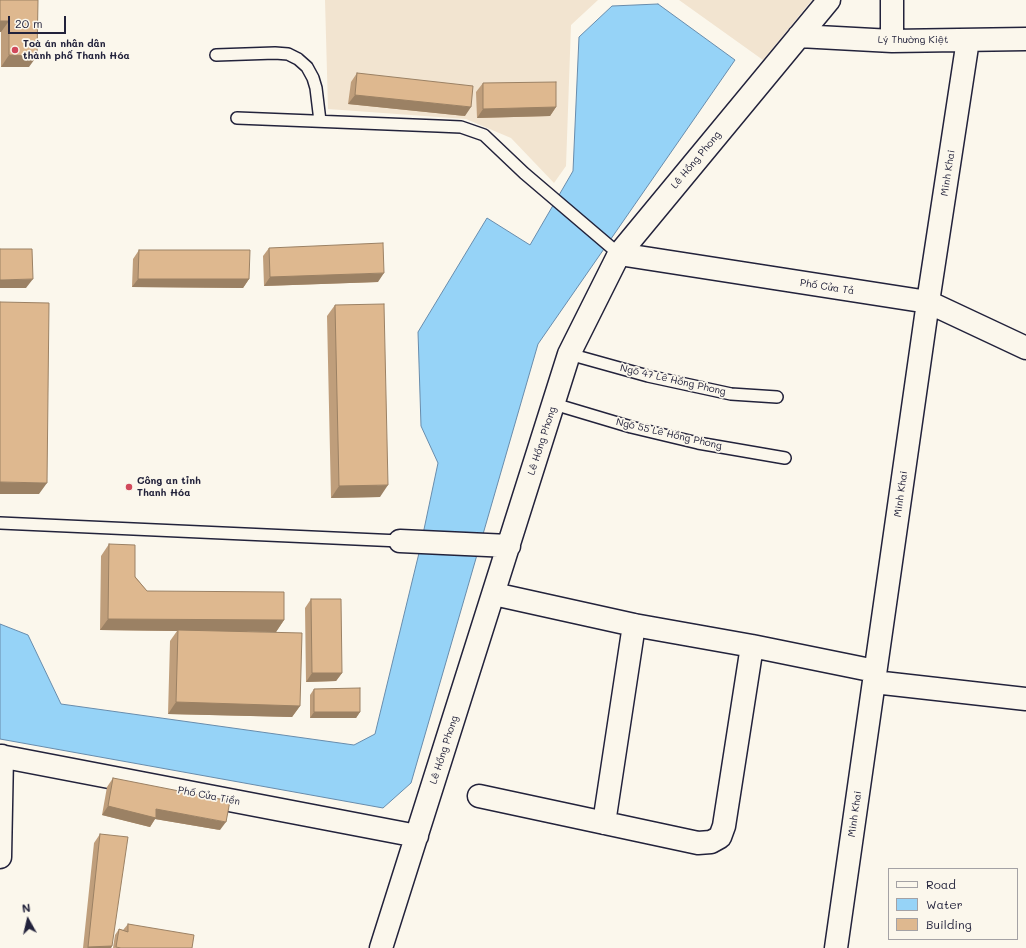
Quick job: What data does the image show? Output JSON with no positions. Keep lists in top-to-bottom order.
{
  "streets": {
    "street": [
      "Lý Thường Kiệt",
      "Lê Hồng Phong",
      "Minh Khai",
      "Phố Cửa Tả",
      "Phố Cửa Tiền"
    ],
    "lane": ["Ngõ 47 Lê Hồng Phong", "Ngõ 55 Lê Hồng Phong"]
  },
  "crossings": [
    ["Lý Thường Kiệt", "Lê Hồng Phong"],
    ["Lý Thường Kiệt", "Minh Khai"],
    ["Lê Hồng Phong", "Phố Cửa Tả"],
    ["Lê Hồng Phong", "Ngõ 47 Lê Hồng Phong"],
    ["Lê Hồng Phong", "Ngõ 55 Lê Hồng Phong"],
    ["Lê Hồng Phong", "Phố Cửa Tiền"],
    ["Minh Khai", "Phố Cửa Tả"]
  ],
  "places": ["Toà án nhân dân thành phố Thanh Hóa", "Công an tỉnh Thanh Hóa"],
  "legend": ["Road", "Water", "Building"],
  "scale_bar": "20 m",
  "north": "top"
}
